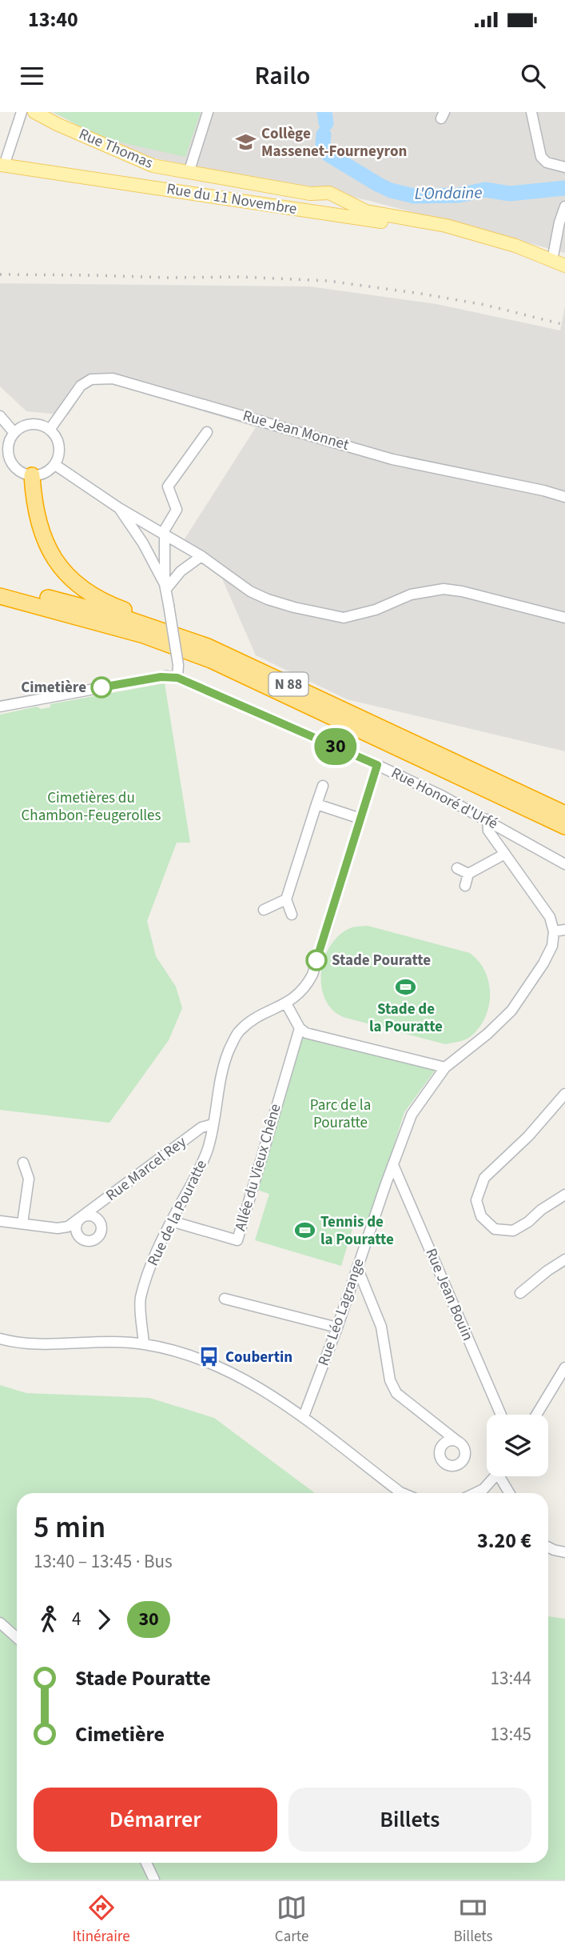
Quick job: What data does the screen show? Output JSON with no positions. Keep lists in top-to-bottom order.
{
  "streets": {
    "highway": ["N 88"],
    "main road": ["Rue Thomas", "Rue du 11 Novembre"],
    "street": [
      "Rue Jean Monnet",
      "Rue Honoré d'Urfé",
      "Allée du Vieux Chêne",
      "Rue Marcel Rey",
      "Rue de la Pouratte",
      "Rue Jean Bouin",
      "Rue Léo Lagrange"
    ]
  },
  "crossings": [
    ["Rue Thomas", "Rue du 11 Novembre"],
    ["Rue Jean Monnet", "N 88"],
    ["Rue Honoré d'Urfé", "Rue de la Pouratte"],
    ["Allée du Vieux Chêne", "Rue de la Pouratte"],
    ["Rue Marcel Rey", "Rue de la Pouratte"],
    ["Rue Jean Bouin", "Rue Léo Lagrange"]
  ],
  "water": ["L'Ondaine"],
  "parks": ["Cimetières du Chambon-Feugerolles", "Parc de la Pouratte"],
  "places": {
    "school or university": ["Collège Massenet-Fourneyron"],
    "other": ["Cimetière", "Stade Pouratte"],
    "sports": ["Stade de la Pouratte", "Tennis de la Pouratte"],
    "bus stop": ["Coubertin"]
  },
  "lines": ["bus line 30"],
  "page": {
    "status": "13:40",
    "header": "Railo",
    "on_map": "30",
    "heading": ["5 min", "13:40 – 13:45 · Bus", "3.20 €"],
    "legs": ["4", "30"],
    "list": [
      {
        "name": "Stade Pouratte",
        "value": "13:44"
      },
      {
        "name": "Cimetière",
        "value": "13:45"
      }
    ],
    "buttons": ["Démarrer", "Billets"],
    "tabs": ["Itinéraire", "Carte", "Billets"]
  }
}
